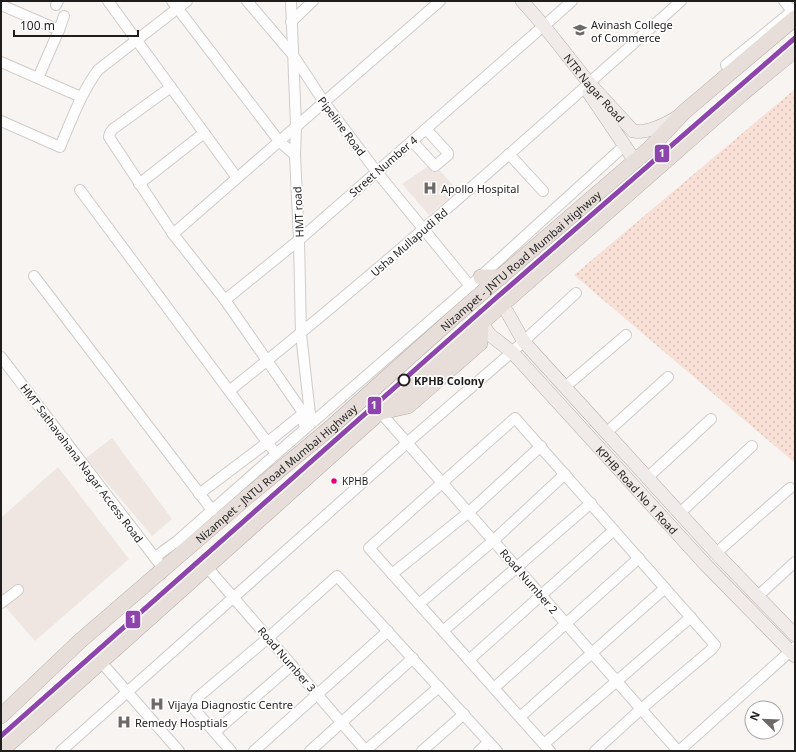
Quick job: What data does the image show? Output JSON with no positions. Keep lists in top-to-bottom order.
{
  "streets": {
    "highway": ["Nizampet - JNTU Road Mumbai Highway"],
    "main road": ["NTR Nagar Road", "KPHB Road No 1 Road"],
    "street": [
      "Pipeline Road",
      "Street Number 4",
      "HMT road",
      "Usha Mullapudi Rd",
      "HMT Sathavahana Nagar Access Road",
      "Road Number 2",
      "Road Number 3"
    ]
  },
  "crossings": [
    ["NTR Nagar Road", "Street Number 4"],
    ["NTR Nagar Road", "Usha Mullapudi Rd"],
    ["NTR Nagar Road", "Nizampet - JNTU Road Mumbai Highway"],
    ["Pipeline Road", "Street Number 4"],
    ["Pipeline Road", "HMT road"],
    ["Pipeline Road", "Usha Mullapudi Rd"],
    ["Street Number 4", "HMT road"],
    ["HMT road", "Usha Mullapudi Rd"],
    ["Nizampet - JNTU Road Mumbai Highway", "HMT Sathavahana Nagar Access Road"],
    ["Nizampet - JNTU Road Mumbai Highway", "KPHB Road No 1 Road"],
    ["Nizampet - JNTU Road Mumbai Highway", "Road Number 2"],
    ["Nizampet - JNTU Road Mumbai Highway", "Road Number 3"]
  ],
  "places": {
    "school or university": ["Avinash College of Commerce"],
    "hospital": ["Apollo Hospital", "Vijaya Diagnostic Centre", "Remedy Hosptials"],
    "other": ["KPHB Colony", "KPHB"]
  },
  "lines": ["metro line 1"],
  "scale_bar": "100 m",
  "north": "top left"
}
